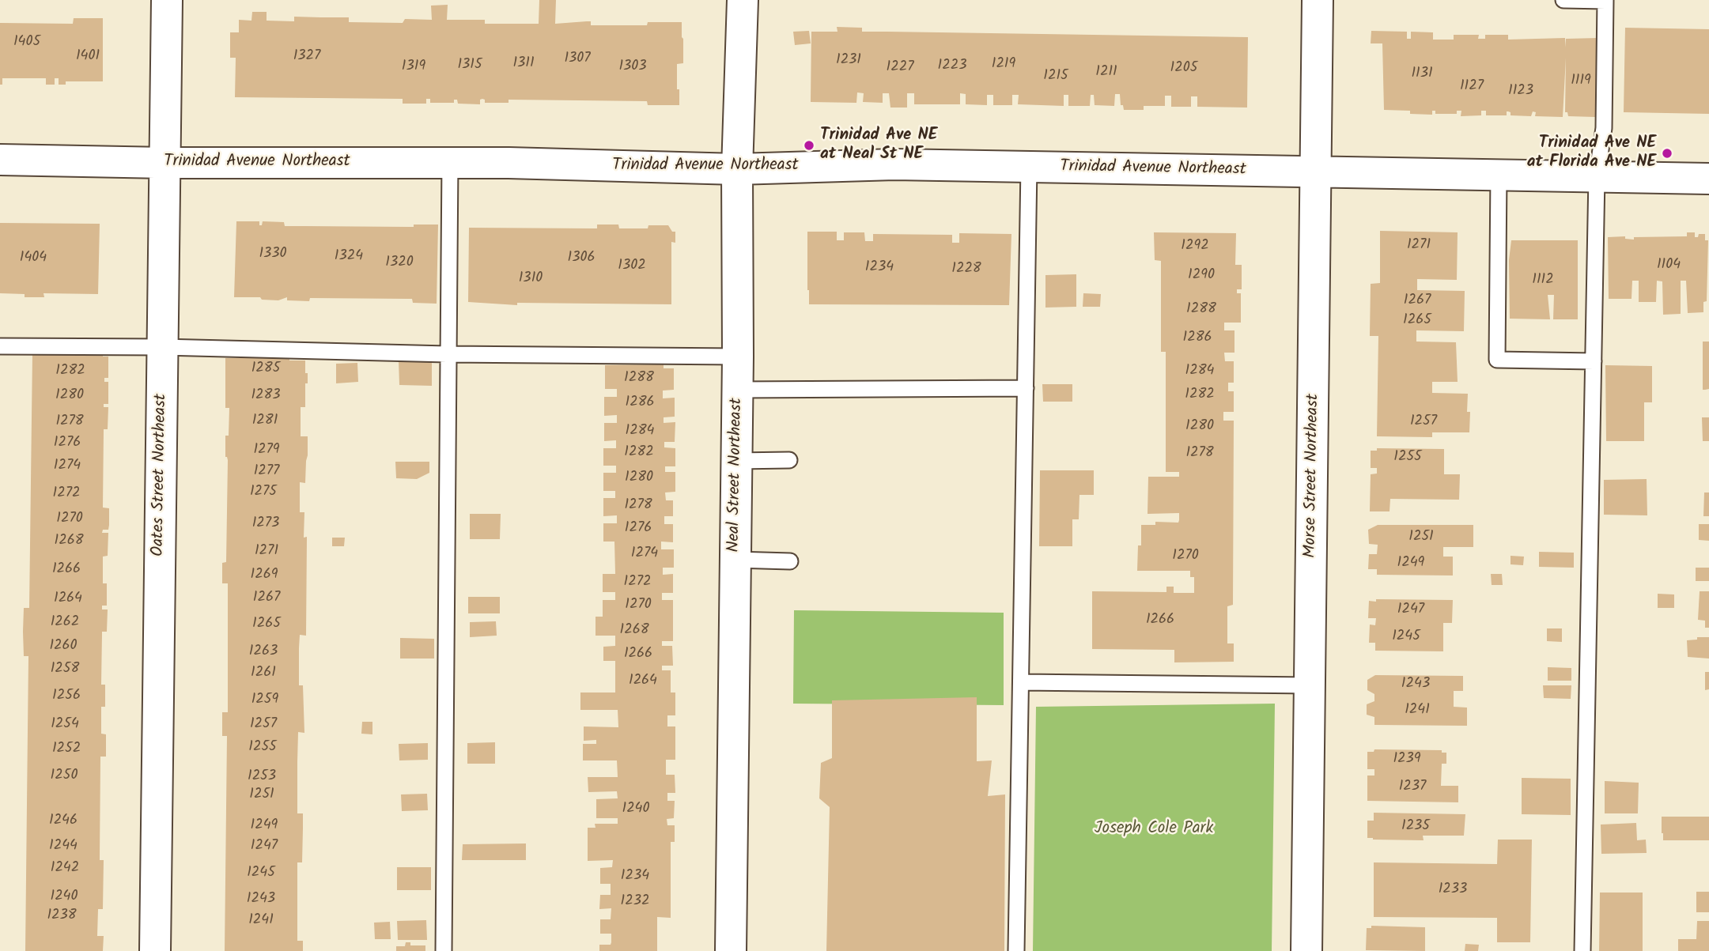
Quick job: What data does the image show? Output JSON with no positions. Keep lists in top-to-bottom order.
{
  "streets": {
    "street": [
      "Trinidad Avenue Northeast",
      "Oates Street Northeast",
      "Neal Street Northeast",
      "Morse Street Northeast"
    ]
  },
  "crossings": [
    ["Trinidad Avenue Northeast", "Oates Street Northeast"],
    ["Trinidad Avenue Northeast", "Neal Street Northeast"],
    ["Trinidad Avenue Northeast", "Morse Street Northeast"]
  ],
  "parks": ["Joseph Cole Park"],
  "places": ["Trinidad Ave NE at Neal St NE", "Trinidad Ave NE at Florida Ave NE"],
  "house_numbers": [
    "1405",
    "1401",
    "1327",
    "1307",
    "1231",
    "1311",
    "1219",
    "1315",
    "1223",
    "1319",
    "1303",
    "1227",
    "1205",
    "1211",
    "1131",
    "1215",
    "1119",
    "1127",
    "1123",
    "1271",
    "1292",
    "1330",
    "1324",
    "1404",
    "1306",
    "1320",
    "1104",
    "1302",
    "1234",
    "1228",
    "1290",
    "1310",
    "1112",
    "1267",
    "1288",
    "1265",
    "1286",
    "1285",
    "1282",
    "1284",
    "1288",
    "1282",
    "1280",
    "1283",
    "1286",
    "1281",
    "1278",
    "1257",
    "1280",
    "1284",
    "1276",
    "1279",
    "1282",
    "1278",
    "1255",
    "1274",
    "1277",
    "1280",
    "1275",
    "1272",
    "1278",
    "1270",
    "1273",
    "1276",
    "1251",
    "1268",
    "1271",
    "1274",
    "1270",
    "1249",
    "1266",
    "1269",
    "1272",
    "1267",
    "1264",
    "1270",
    "1247",
    "1266",
    "1262",
    "1265",
    "1268",
    "1245",
    "1260",
    "1263",
    "1266",
    "1258",
    "1261",
    "1264",
    "1243",
    "1256",
    "1259",
    "1241",
    "1254",
    "1257",
    "1255",
    "1252",
    "1239",
    "1250",
    "1253",
    "1237",
    "1251",
    "1240",
    "1246",
    "1249",
    "1235",
    "1244",
    "1247",
    "1242",
    "1245",
    "1234",
    "1233",
    "1240",
    "1243",
    "1232",
    "1238",
    "1241"
  ]
}
